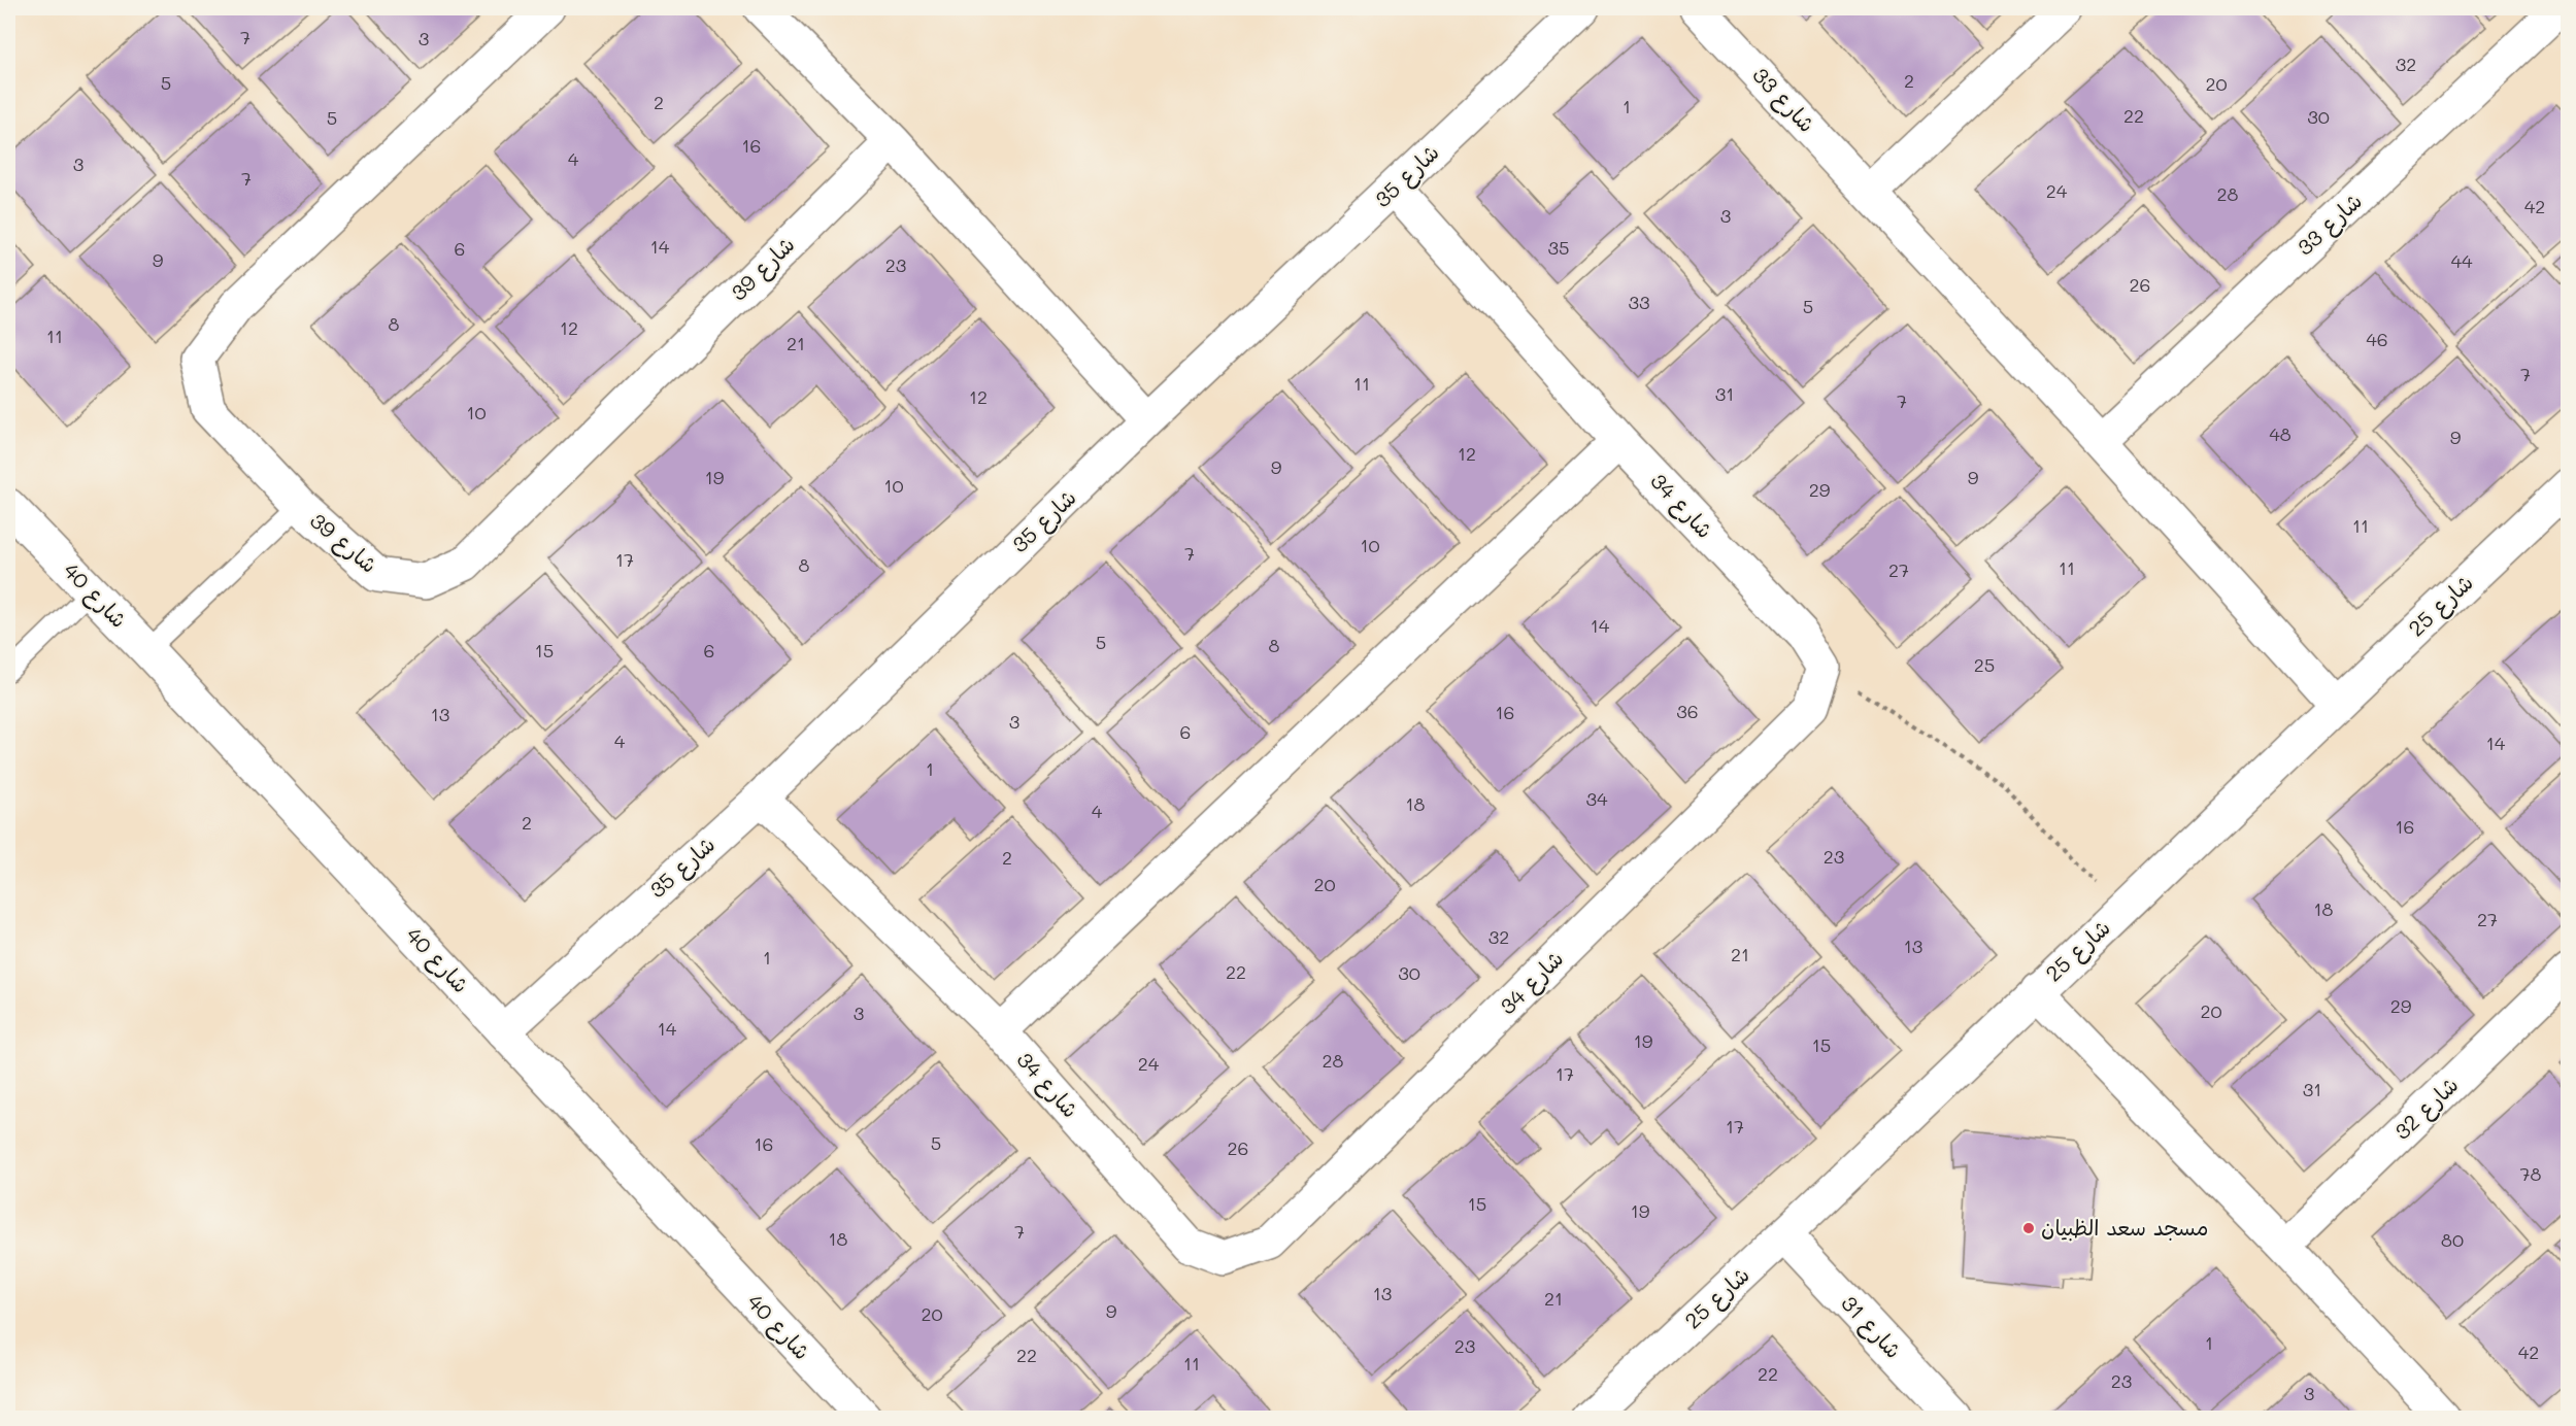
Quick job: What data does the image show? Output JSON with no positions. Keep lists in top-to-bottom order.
{
  "streets": {
    "street": [
      "شارع 33",
      "شارع 35",
      "شارع 39",
      "شارع 34",
      "شارع 40",
      "شارع 25",
      "شارع 32",
      "شارع 31"
    ]
  },
  "crossings": [
    ["شارع 33", "شارع 25"],
    ["شارع 35", "شارع 34"],
    ["شارع 35", "شارع 40"],
    ["شارع 25", "شارع 31"]
  ],
  "places": ["مسجد سعد الظبيان"],
  "house_numbers": [
    "7",
    "3",
    "32",
    "2",
    "5",
    "20",
    "2",
    "1",
    "22",
    "30",
    "5",
    "16",
    "4",
    "3",
    "7",
    "24",
    "28",
    "42",
    "3",
    "14",
    "35",
    "6",
    "9",
    "44",
    "23",
    "26",
    "33",
    "5",
    "8",
    "12",
    "11",
    "46",
    "21",
    "7",
    "11",
    "31",
    "12",
    "7",
    "10",
    "48",
    "9",
    "12",
    "9",
    "19",
    "9",
    "10",
    "29",
    "11",
    "10",
    "7",
    "17",
    "8",
    "11",
    "27",
    "14",
    "5",
    "8",
    "15",
    "6",
    "25",
    "36",
    "16",
    "13",
    "3",
    "6",
    "4",
    "14",
    "1",
    "34",
    "18",
    "4",
    "2",
    "16",
    "23",
    "2",
    "20",
    "18",
    "27",
    "32",
    "13",
    "21",
    "1",
    "22",
    "30",
    "29",
    "20",
    "3",
    "14",
    "19",
    "15",
    "28",
    "24",
    "17",
    "31",
    "17",
    "5",
    "16",
    "26",
    "78",
    "15",
    "19",
    "7",
    "18",
    "80",
    "13",
    "21",
    "9",
    "20",
    "1",
    "23",
    "42",
    "22",
    "11",
    "22",
    "23",
    "3"
  ]
}
